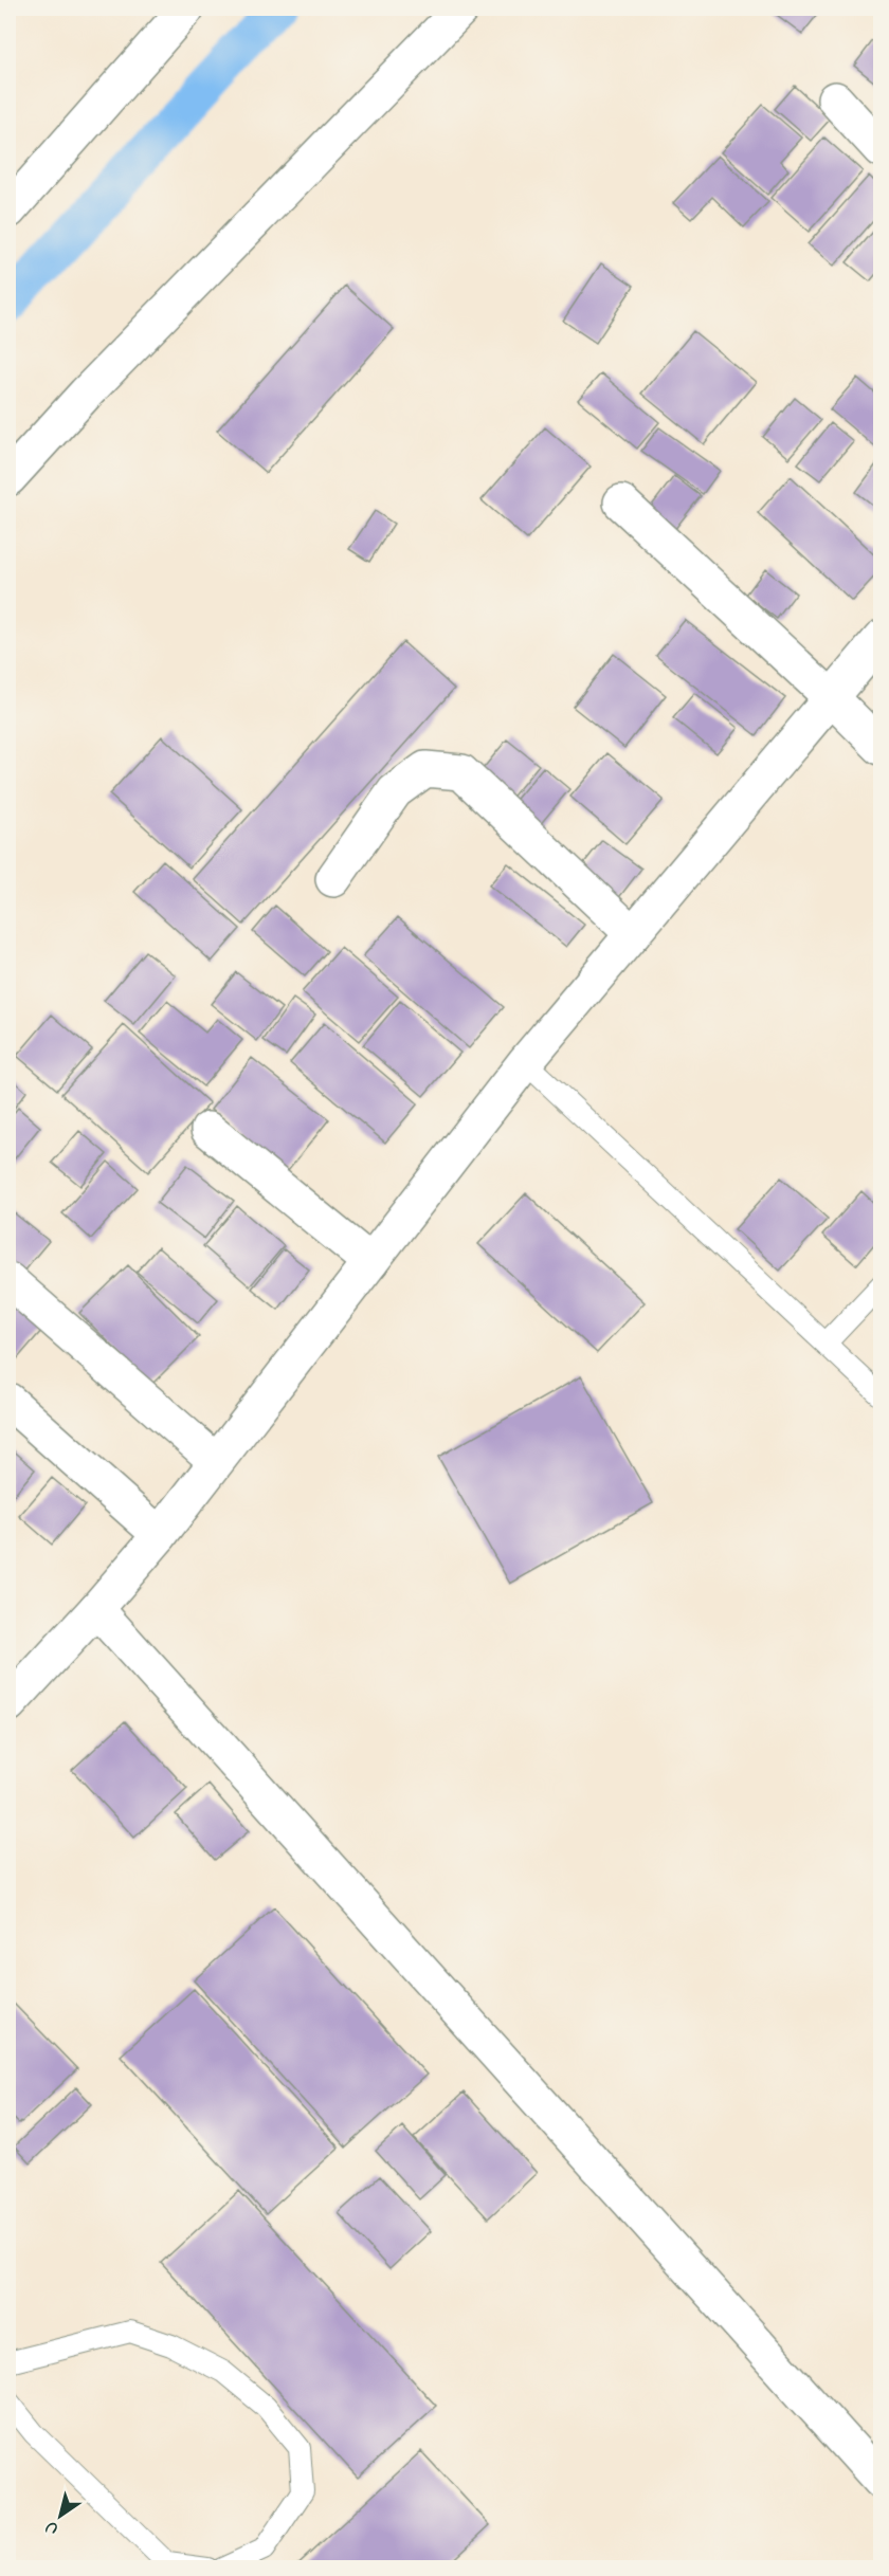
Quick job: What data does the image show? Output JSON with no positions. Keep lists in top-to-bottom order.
{
  "north": "bottom left"
}
